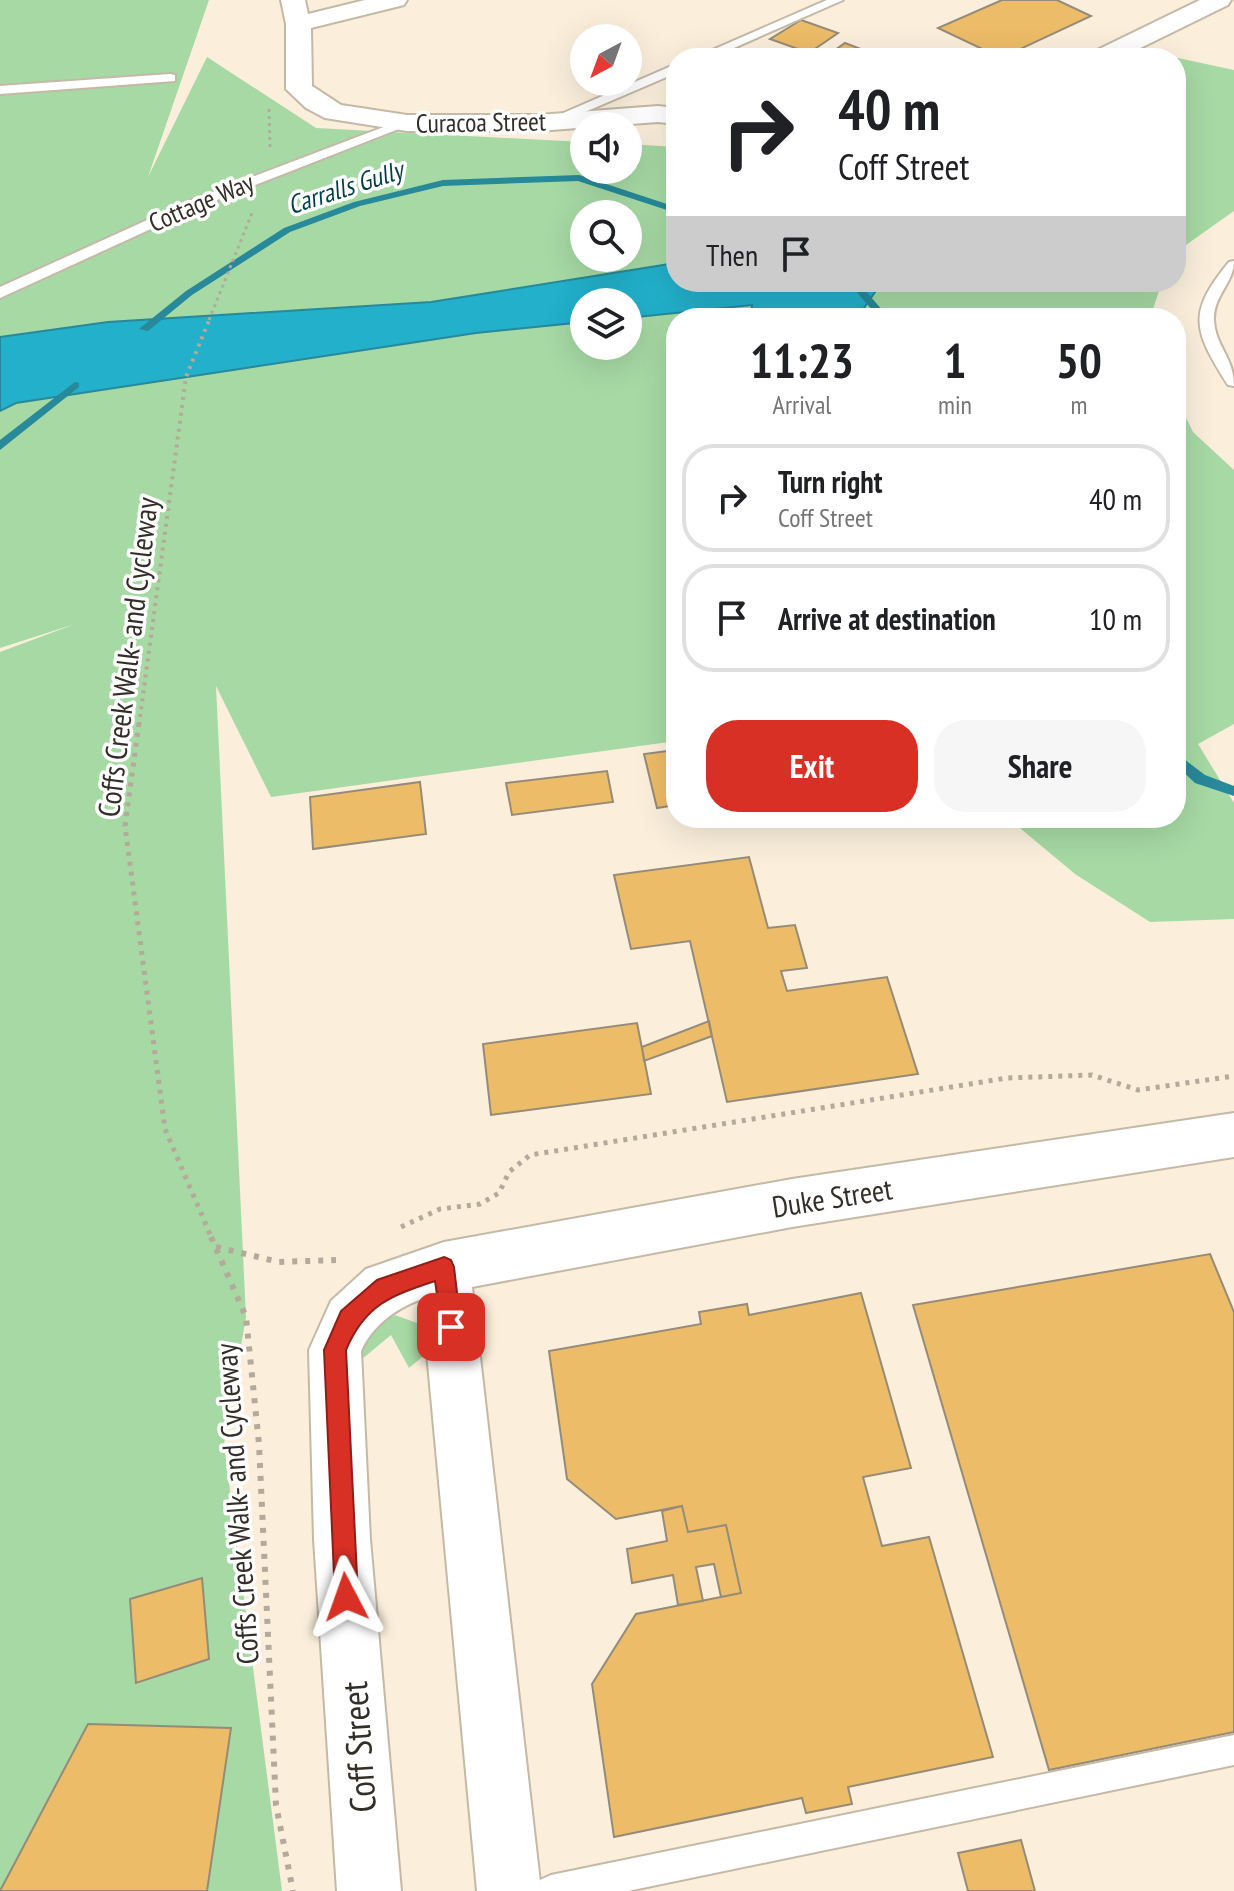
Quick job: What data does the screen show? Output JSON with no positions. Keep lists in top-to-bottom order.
{
  "streets": {
    "street": ["Curacoa Street", "Duke Street", "Coff Street"],
    "lane": ["Cottage Way"],
    "path": ["Coffs Creek Walk- and Cycleway"]
  },
  "crossings": [
    ["Curacoa Street", "Cottage Way"],
    ["Cottage Way", "Coffs Creek Walk- and Cycleway"],
    ["Duke Street", "Coff Street"]
  ],
  "water": ["Carralls Gully"],
  "north": "bottom left",
  "page": {
    "turn": ["40 m", "Coff Street"],
    "then": "Then",
    "eta": [
      "11:23",
      "Arrival",
      "1",
      "min",
      "50",
      "m"
    ],
    "list": [
      {
        "name": "Turn right",
        "note": "Coff Street",
        "value": "40 m"
      },
      {
        "name": "Arrive at destination",
        "value": "10 m"
      }
    ],
    "buttons": ["Exit", "Share"]
  }
}
